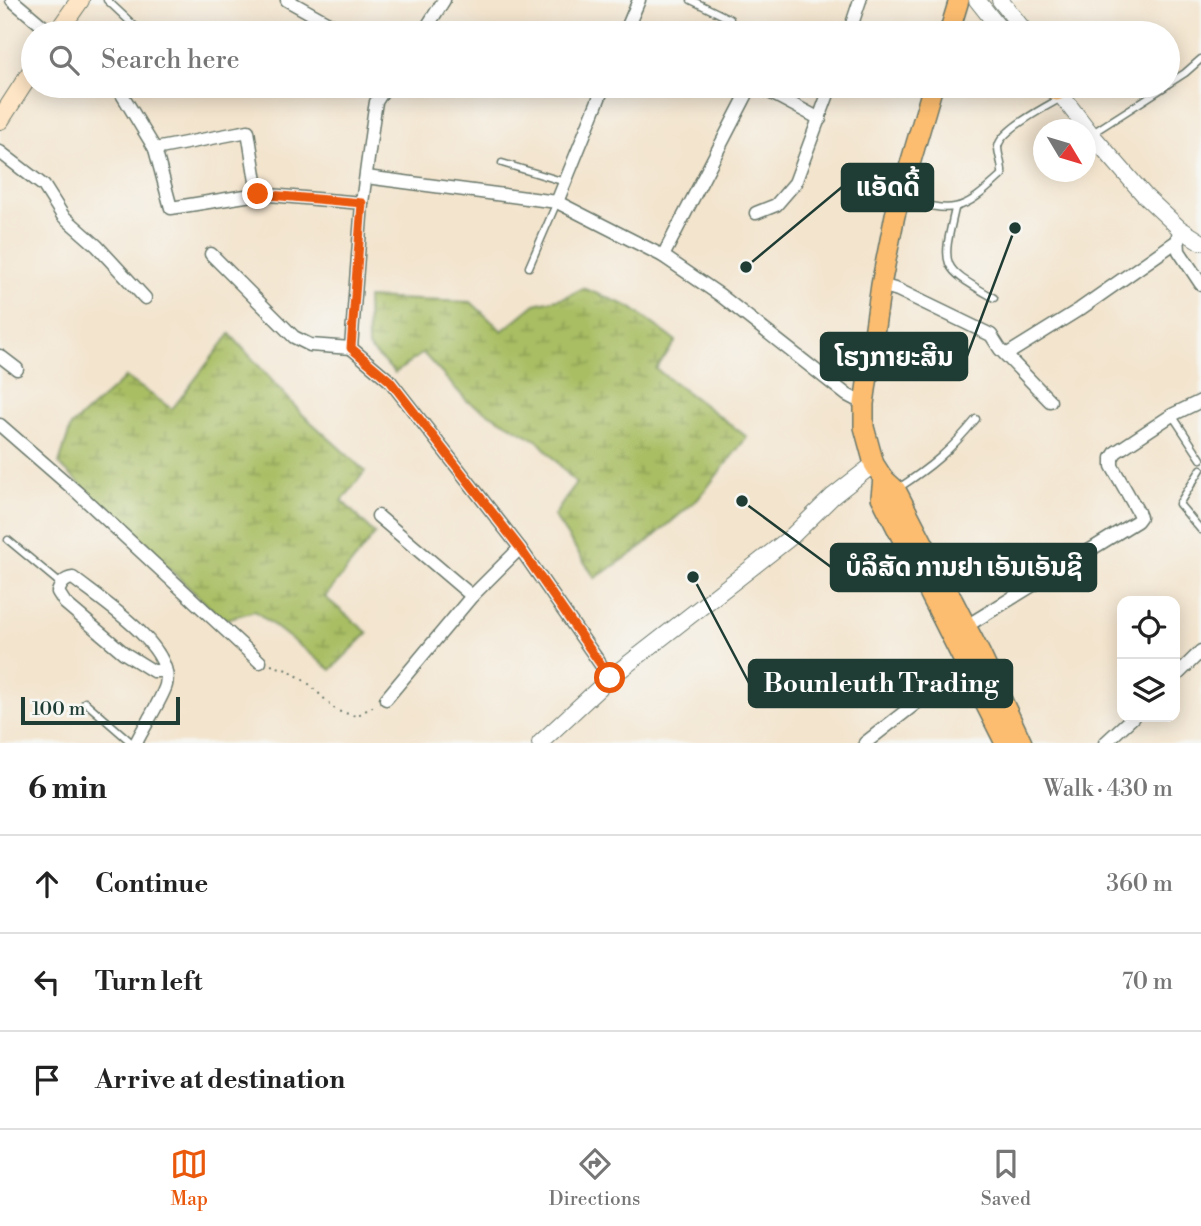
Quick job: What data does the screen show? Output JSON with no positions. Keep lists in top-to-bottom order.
{
  "places": [
    "ໂຮງກາຍະສີນ",
    "ແອັດດີ້",
    "ບໍລິສັດ ການຢາ ເອັນເອັນຊີ",
    "Bounleuth Trading"
  ],
  "scale_bar": "100 m",
  "north": "bottom right",
  "page": {
    "search": "Search here",
    "scale": "100 m",
    "heading": ["6 min", "Walk · 430 m"],
    "list": [
      ["Continue", "360 m"],
      ["Turn left", "70 m"],
      "Arrive at destination"
    ],
    "nav": ["Map", "Directions", "Saved"]
  }
}
